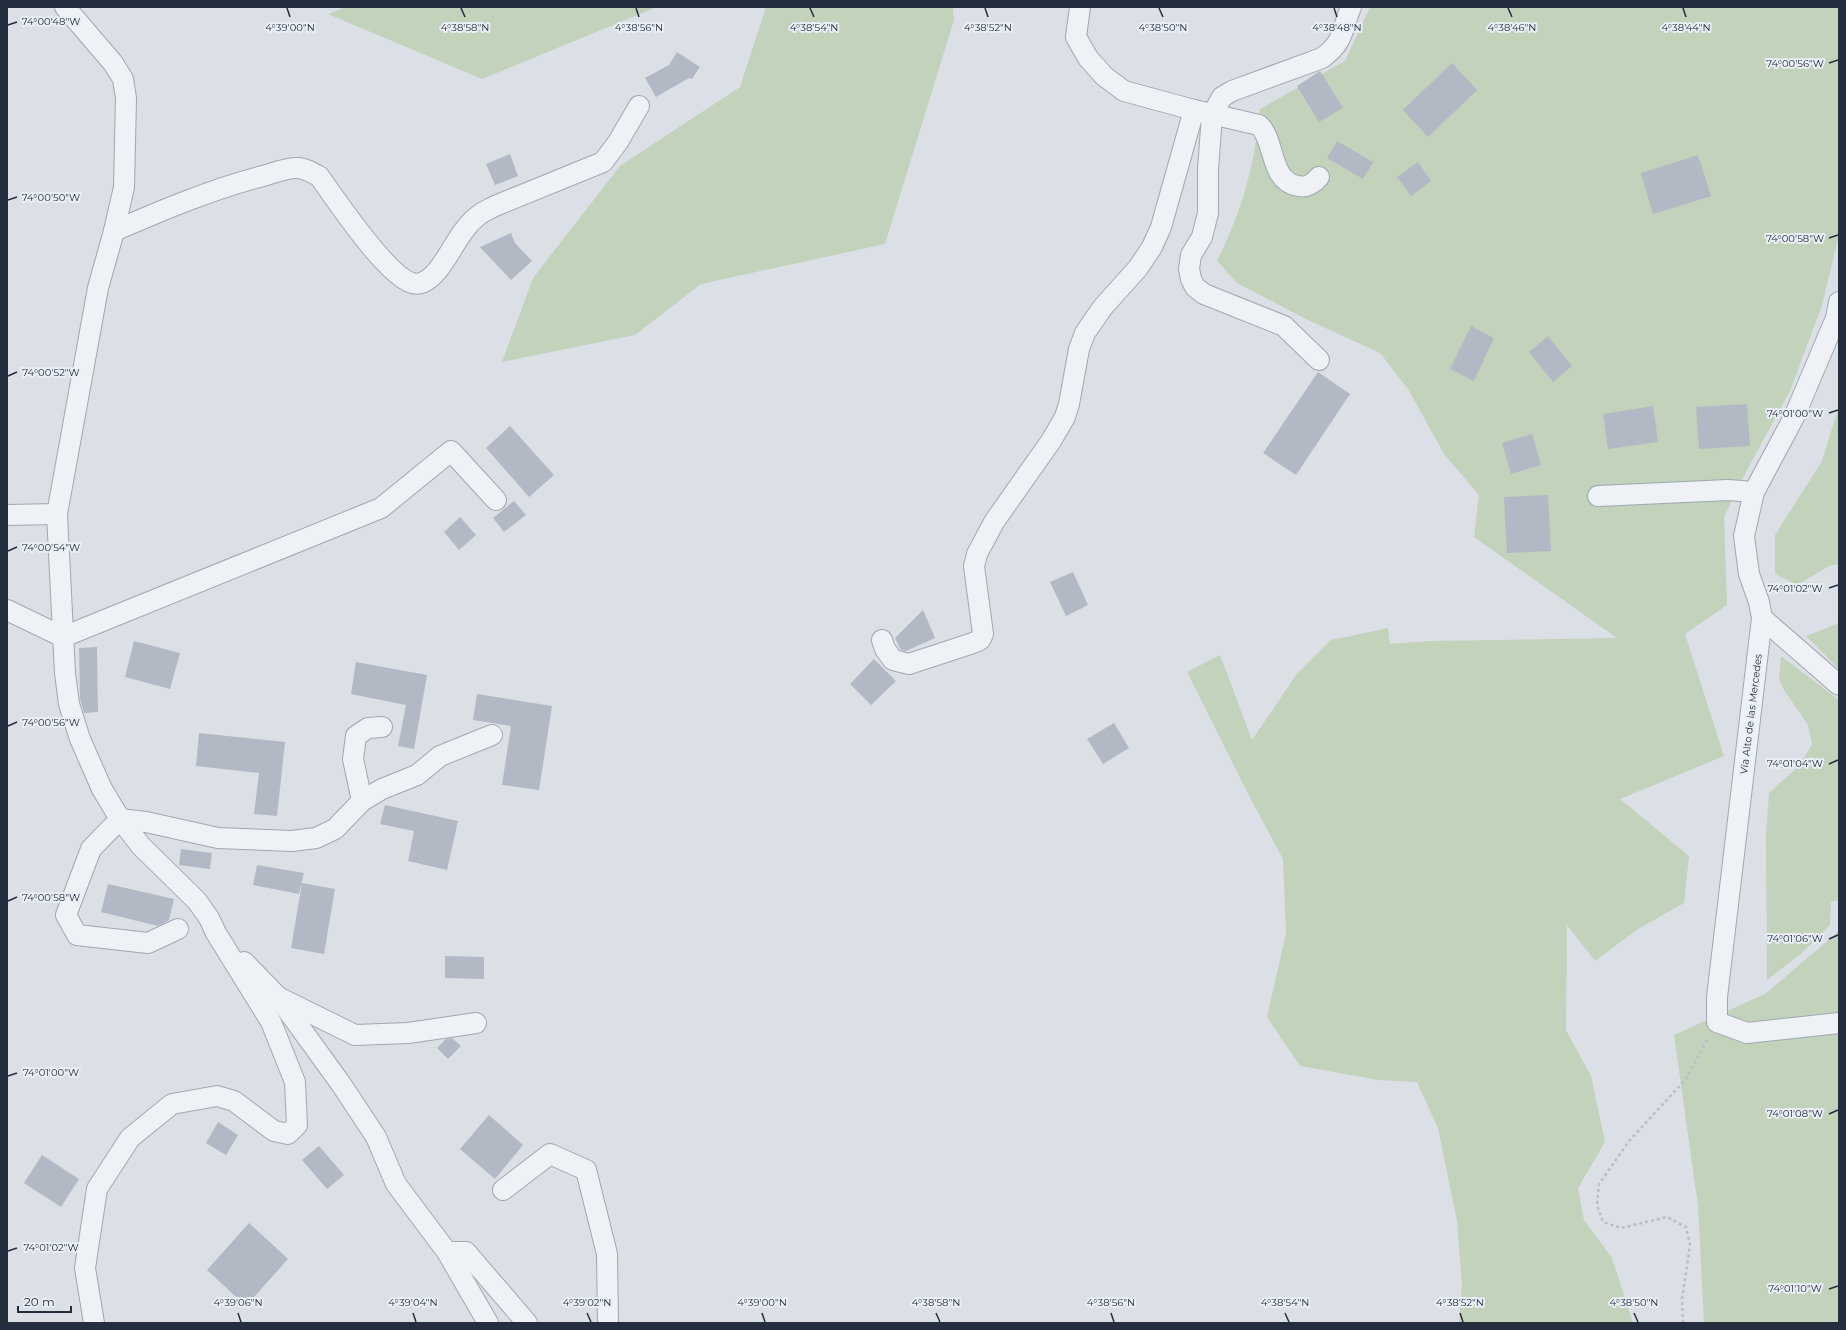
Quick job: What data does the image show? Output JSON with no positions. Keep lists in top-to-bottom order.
{
  "streets": {
    "street": ["Vía Alto de las Mercedes"]
  },
  "scale_bar": "20 m",
  "coordinates": [
    "74°00'48\"W",
    "4°38'52\"N",
    "4°38'50\"N",
    "4°39'00\"N",
    "4°38'58\"N",
    "4°38'56\"N",
    "4°38'54\"N",
    "4°38'48\"N",
    "4°38'46\"N",
    "4°38'44\"N",
    "74°00'56\"W",
    "74°00'50\"W",
    "74°00'58\"W",
    "74°00'52\"W",
    "74°01'00\"W",
    "74°00'54\"W",
    "74°01'02\"W",
    "74°01'04\"W",
    "74°01'06\"W",
    "74°01'08\"W",
    "74°01'10\"W",
    "4°39'06\"N",
    "4°39'04\"N",
    "4°39'02\"N"
  ]
}
